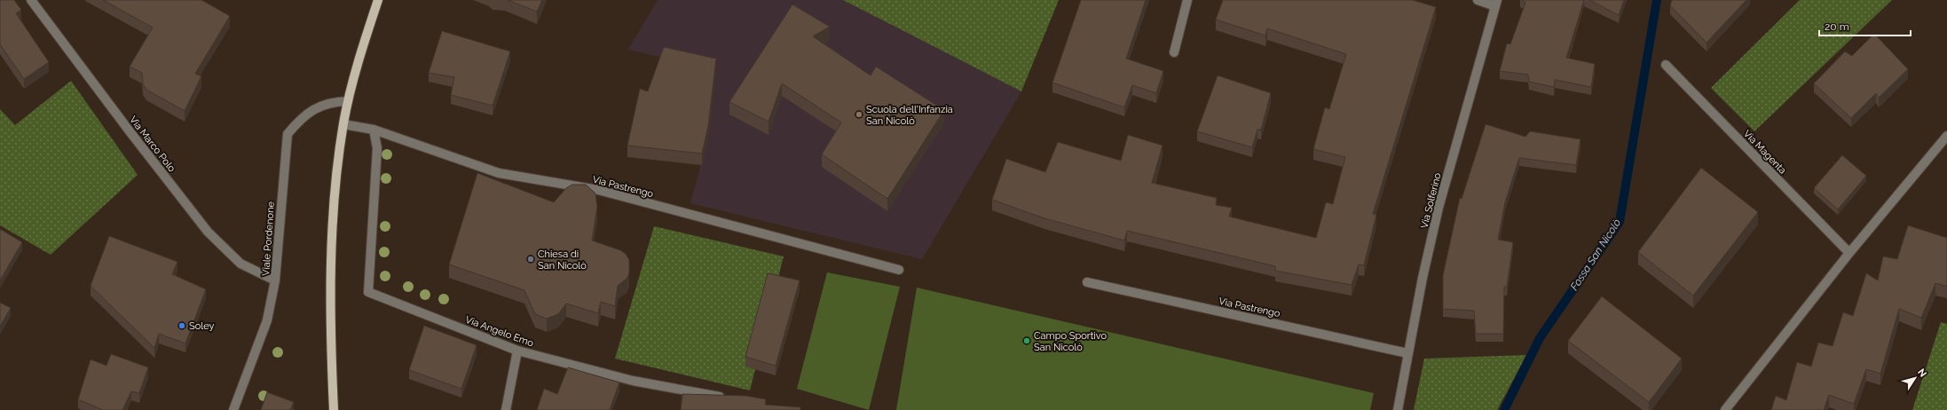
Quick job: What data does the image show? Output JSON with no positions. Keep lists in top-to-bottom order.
{
  "streets": {
    "street": [
      "Via Marco Polo",
      "Via Magenta",
      "Via Pastrengo",
      "Via Solferino",
      "Viale Pordenone",
      "Via Angelo Emo"
    ]
  },
  "crossings": [
    ["Via Marco Polo", "Viale Pordenone"],
    ["Via Pastrengo", "Via Solferino"],
    ["Via Pastrengo", "Via Angelo Emo"]
  ],
  "water": ["Fossa San Nicolò"],
  "places": [
    "Scuola dell'Infanzia San Nicolò",
    "Chiesa di San Nicolò",
    "Soley",
    "Campo Sportivo San Nicolò"
  ],
  "scale_bar": "20 m",
  "north": "top right"
}
